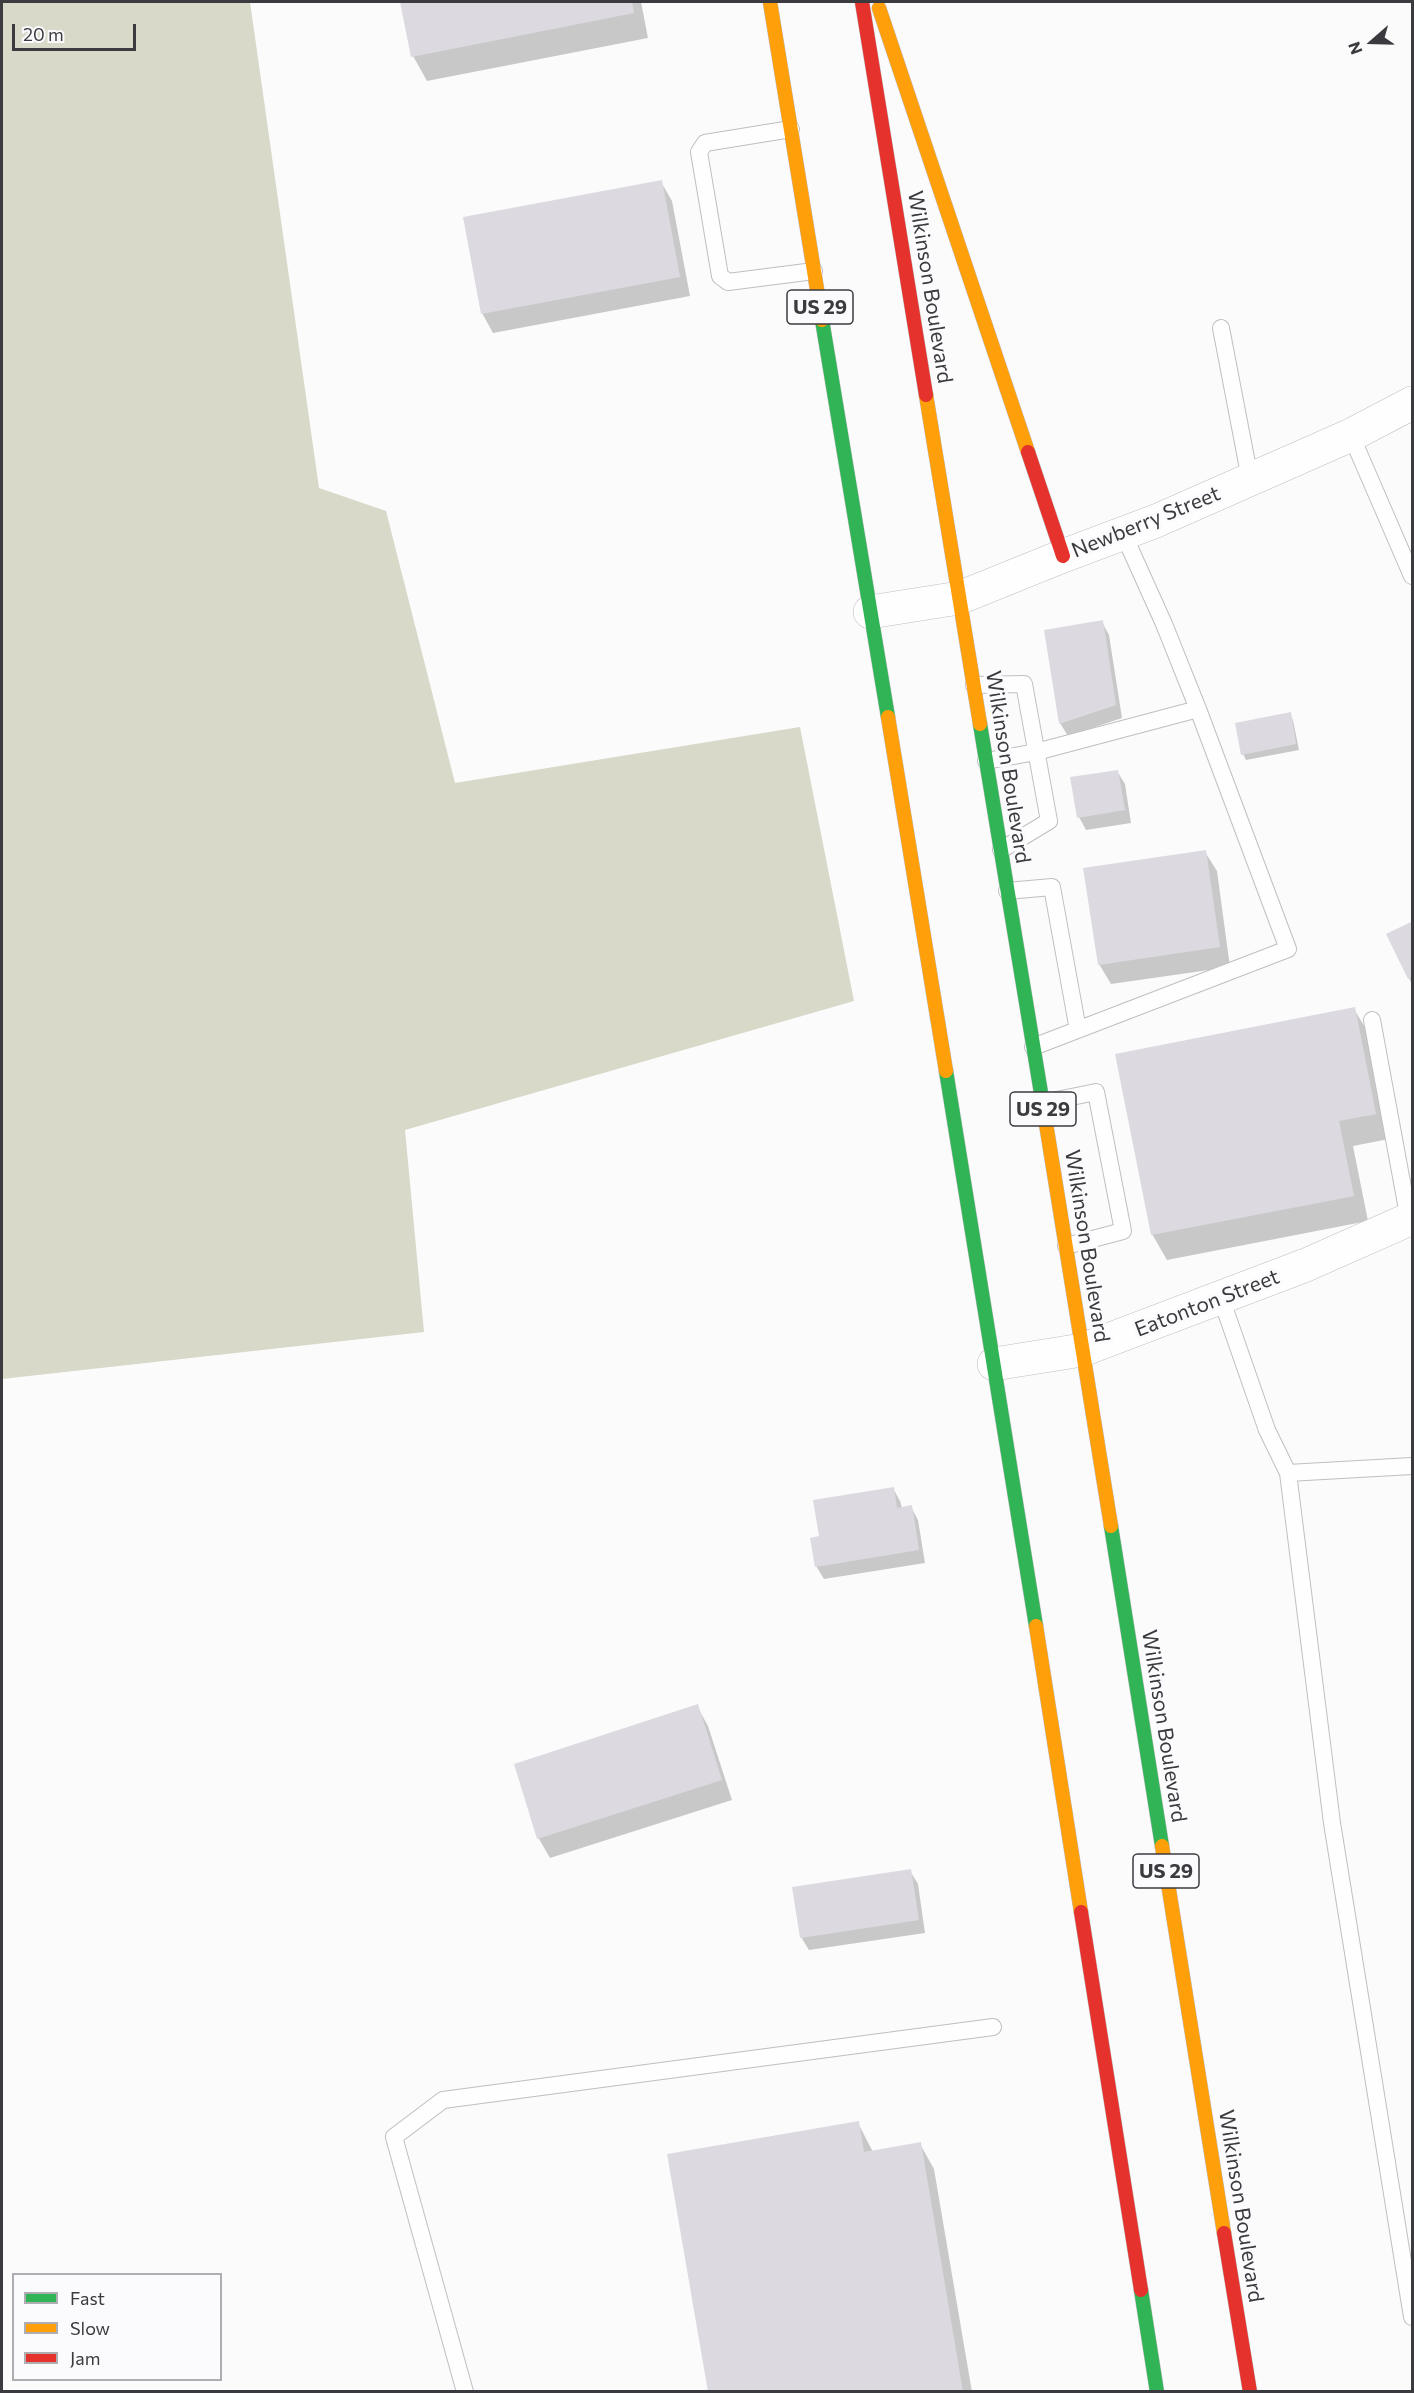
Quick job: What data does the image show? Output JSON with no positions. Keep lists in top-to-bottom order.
{
  "streets": {
    "main road": ["Wilkinson Boulevard", "US 29"],
    "street": ["Newberry Street", "Eatonton Street"]
  },
  "crossings": [
    ["Wilkinson Boulevard", "Newberry Street"],
    ["Wilkinson Boulevard", "Eatonton Street"],
    ["US 29", "Newberry Street"],
    ["US 29", "Eatonton Street"]
  ],
  "legend": ["Fast", "Slow", "Jam"],
  "scale_bar": "20 m",
  "north": "left"
}
